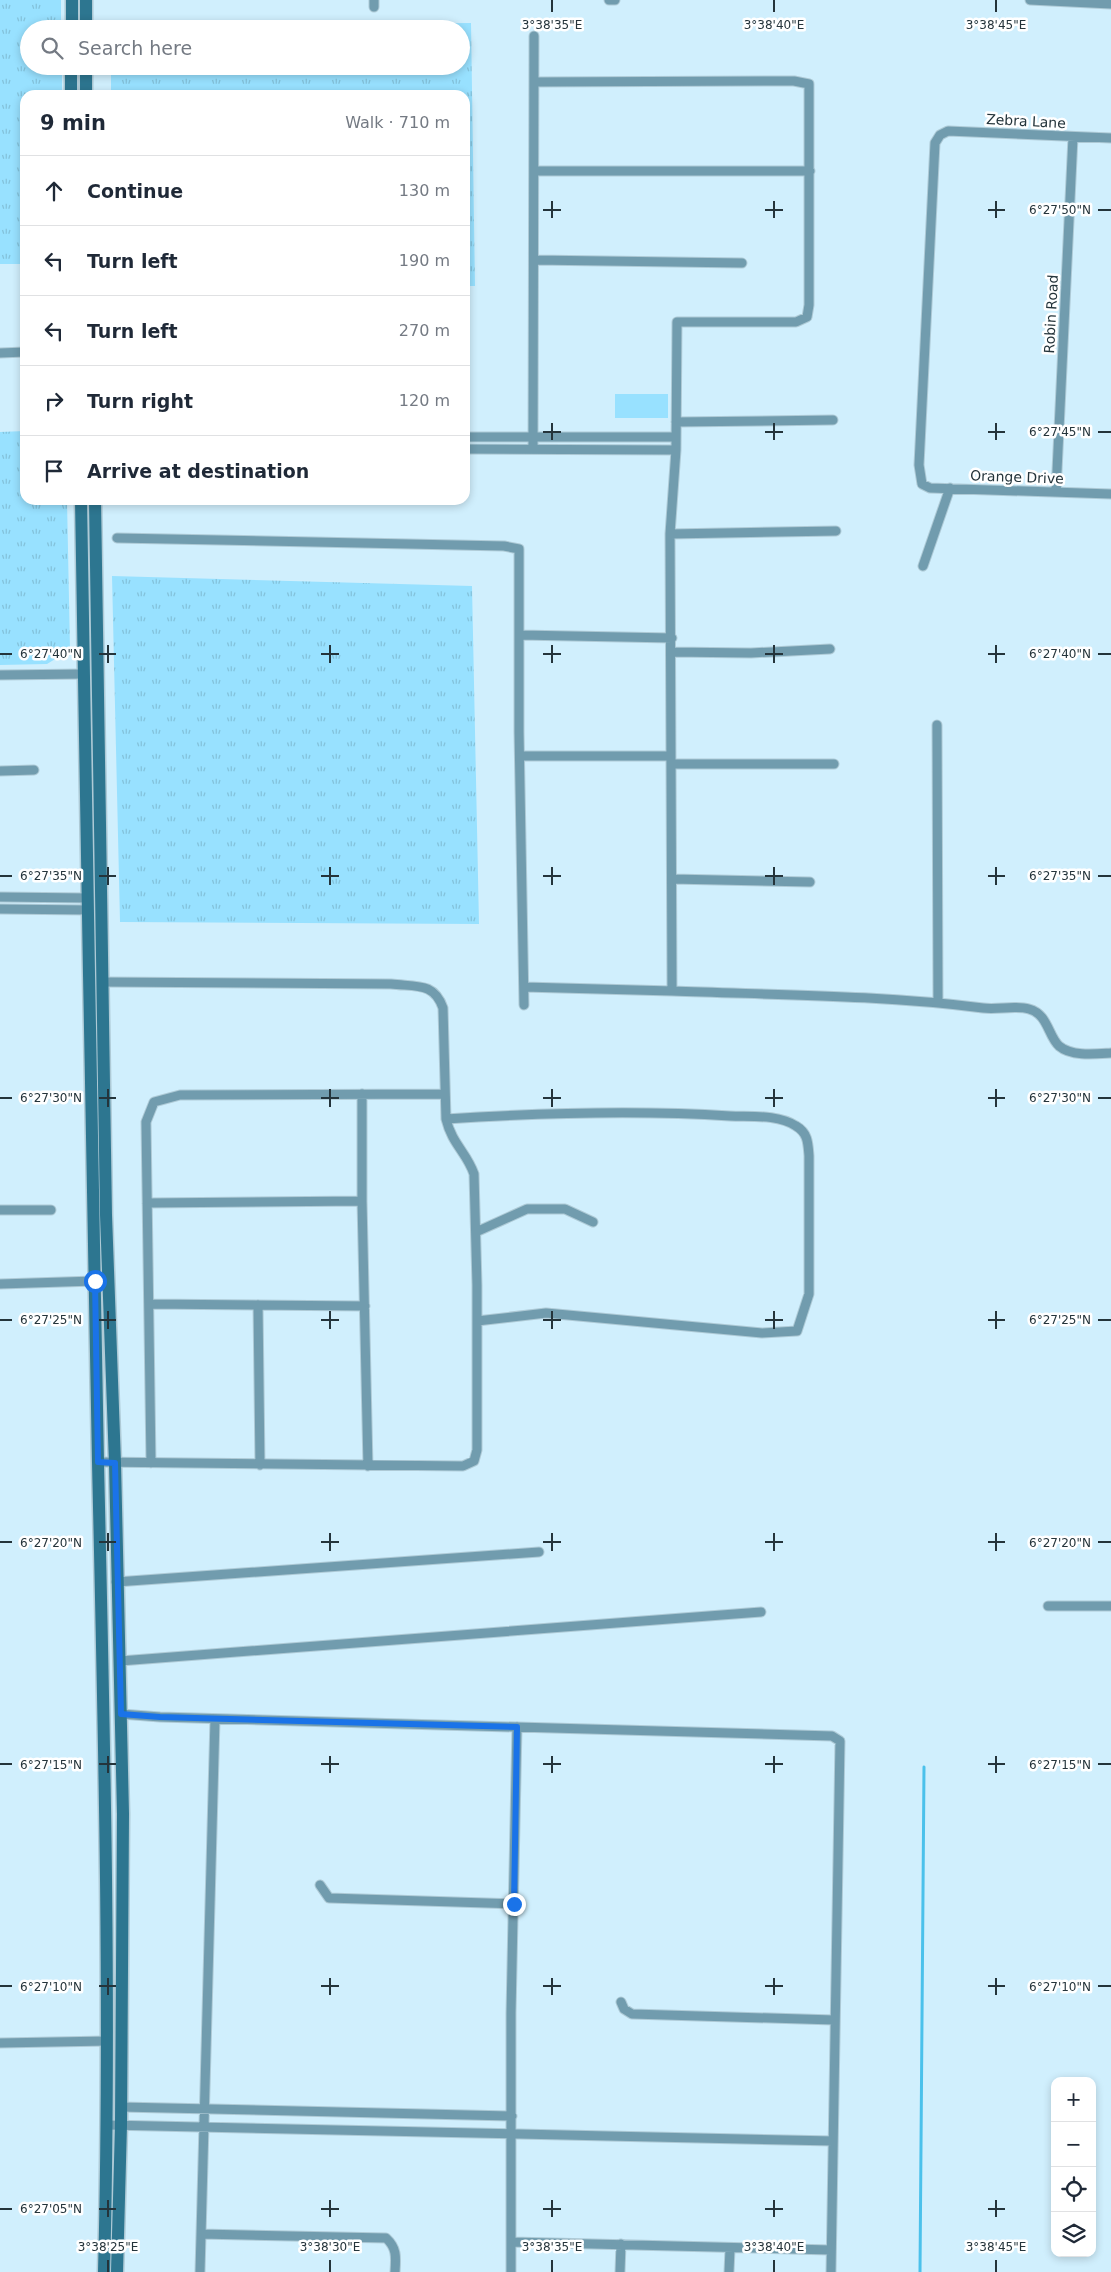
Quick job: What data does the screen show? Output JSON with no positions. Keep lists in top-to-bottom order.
{
  "streets": {
    "street": ["Zebra Lane", "Robin Road", "Orange Drive"]
  },
  "crossings": [
    ["Zebra Lane", "Robin Road"],
    ["Zebra Lane", "Orange Drive"],
    ["Robin Road", "Orange Drive"]
  ],
  "page": {
    "search": "Search here",
    "heading": ["9 min", "Walk · 710 m"],
    "list": [
      ["Continue", "130 m"],
      ["Turn left", "190 m"],
      ["Turn left", "270 m"],
      ["Turn right", "120 m"],
      "Arrive at destination"
    ],
    "map_buttons": ["+", "−"]
  },
  "coordinates": [
    "3°38'35\"E",
    "3°38'40\"E",
    "3°38'45\"E",
    "6°27'50\"N",
    "6°27'45\"N",
    "6°27'40\"N",
    "6°27'35\"N",
    "6°27'30\"N",
    "6°27'25\"N",
    "6°27'20\"N",
    "6°27'15\"N",
    "6°27'10\"N",
    "6°27'05\"N",
    "3°38'25\"E",
    "3°38'30\"E"
  ]
}
